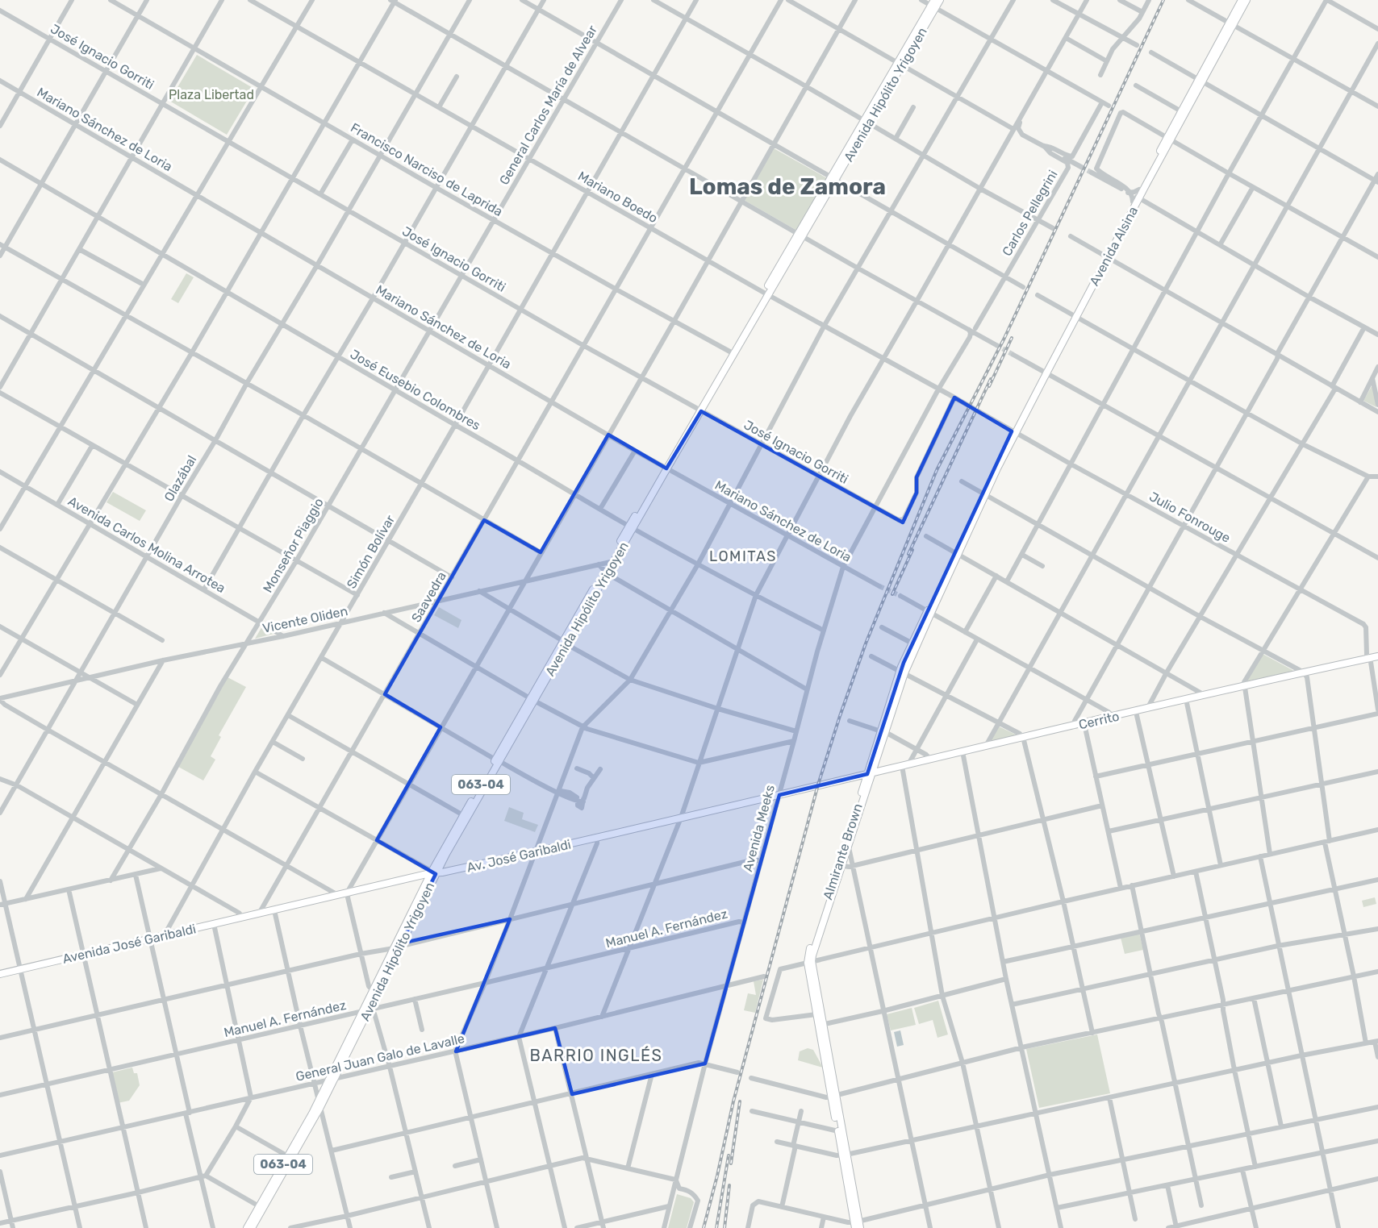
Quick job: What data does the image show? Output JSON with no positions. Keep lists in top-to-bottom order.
{
  "streets": {
    "main road": [
      "Avenida Hipólito Yrigoyen",
      "Avenida Alsina",
      "Cerrito",
      "063-04",
      "Almirante Brown",
      "Av. José Garibaldi",
      "Avenida José Garibaldi"
    ],
    "street": [
      "José Ignacio Gorriti",
      "General Carlos María de Alvear",
      "Mariano Sánchez de Loria",
      "Francisco Narciso de Laprida",
      "Mariano Boedo",
      "Carlos Pellegrini",
      "José Eusebio Colombres",
      "Olazábal",
      "Julio Fonrouge",
      "Avenida Carlos Molina Arrotea",
      "Monseñor Piaggio",
      "Simón Bolívar",
      "Saavedra",
      "Vicente Oliden",
      "Avenida Meeks",
      "Manuel A. Fernández",
      "General Juan Galo de Lavalle"
    ]
  },
  "crossings": [
    ["José Ignacio Gorriti", "Avenida Hipólito Yrigoyen"],
    ["José Ignacio Gorriti", "Mariano Boedo"],
    ["José Ignacio Gorriti", "Olazábal"],
    ["José Ignacio Gorriti", "Monseñor Piaggio"],
    ["José Ignacio Gorriti", "Simón Bolívar"],
    ["José Ignacio Gorriti", "Saavedra"],
    ["José Ignacio Gorriti", "Avenida Meeks"],
    ["Avenida Hipólito Yrigoyen", "Mariano Sánchez de Loria"],
    ["Avenida Hipólito Yrigoyen", "Francisco Narciso de Laprida"],
    ["Avenida Hipólito Yrigoyen", "Mariano Boedo"],
    ["Avenida Hipólito Yrigoyen", "José Eusebio Colombres"],
    ["Avenida Hipólito Yrigoyen", "Vicente Oliden"],
    ["Avenida Hipólito Yrigoyen", "Av. José Garibaldi"],
    ["Avenida Hipólito Yrigoyen", "Manuel A. Fernández"],
    ["Avenida Hipólito Yrigoyen", "General Juan Galo de Lavalle"],
    ["General Carlos María de Alvear", "Francisco Narciso de Laprida"],
    ["General Carlos María de Alvear", "Mariano Boedo"],
    ["General Carlos María de Alvear", "Monseñor Piaggio"],
    ["Mariano Sánchez de Loria", "Olazábal"],
    ["Mariano Sánchez de Loria", "Monseñor Piaggio"],
    ["Mariano Sánchez de Loria", "Simón Bolívar"],
    ["Mariano Sánchez de Loria", "Saavedra"],
    ["Mariano Sánchez de Loria", "Avenida Meeks"],
    ["Francisco Narciso de Laprida", "Olazábal"],
    ["Francisco Narciso de Laprida", "Monseñor Piaggio"],
    ["Francisco Narciso de Laprida", "Simón Bolívar"],
    ["Francisco Narciso de Laprida", "Saavedra"],
    ["Mariano Boedo", "Olazábal"],
    ["Mariano Boedo", "Julio Fonrouge"],
    ["Mariano Boedo", "Simón Bolívar"],
    ["Mariano Boedo", "Saavedra"],
    ["Mariano Boedo", "Avenida Meeks"],
    ["Avenida Alsina", "Julio Fonrouge"],
    ["Avenida Alsina", "Almirante Brown"],
    ["José Eusebio Colombres", "Olazábal"],
    ["José Eusebio Colombres", "Monseñor Piaggio"],
    ["José Eusebio Colombres", "Simón Bolívar"],
    ["José Eusebio Colombres", "Saavedra"],
    ["José Eusebio Colombres", "Avenida Meeks"],
    ["Olazábal", "Avenida Carlos Molina Arrotea"],
    ["Olazábal", "Vicente Oliden"],
    ["Julio Fonrouge", "Cerrito"],
    ["Avenida Carlos Molina Arrotea", "Monseñor Piaggio"],
    ["Avenida Carlos Molina Arrotea", "Vicente Oliden"],
    ["Monseñor Piaggio", "Vicente Oliden"],
    ["Simón Bolívar", "Vicente Oliden"],
    ["Simón Bolívar", "Avenida José Garibaldi"],
    ["Saavedra", "Vicente Oliden"],
    ["Saavedra", "Av. José Garibaldi"],
    ["Saavedra", "Avenida José Garibaldi"],
    ["Cerrito", "Avenida Meeks"],
    ["Cerrito", "Almirante Brown"],
    ["Cerrito", "Av. José Garibaldi"],
    ["Avenida Meeks", "Av. José Garibaldi"],
    ["Avenida Meeks", "Manuel A. Fernández"],
    ["Avenida Meeks", "General Juan Galo de Lavalle"],
    ["Av. José Garibaldi", "Avenida José Garibaldi"]
  ],
  "districts": ["Lomas de Zamora", "LOMITAS", "BARRIO INGLÉS"],
  "parks": ["Plaza Libertad"]
}
